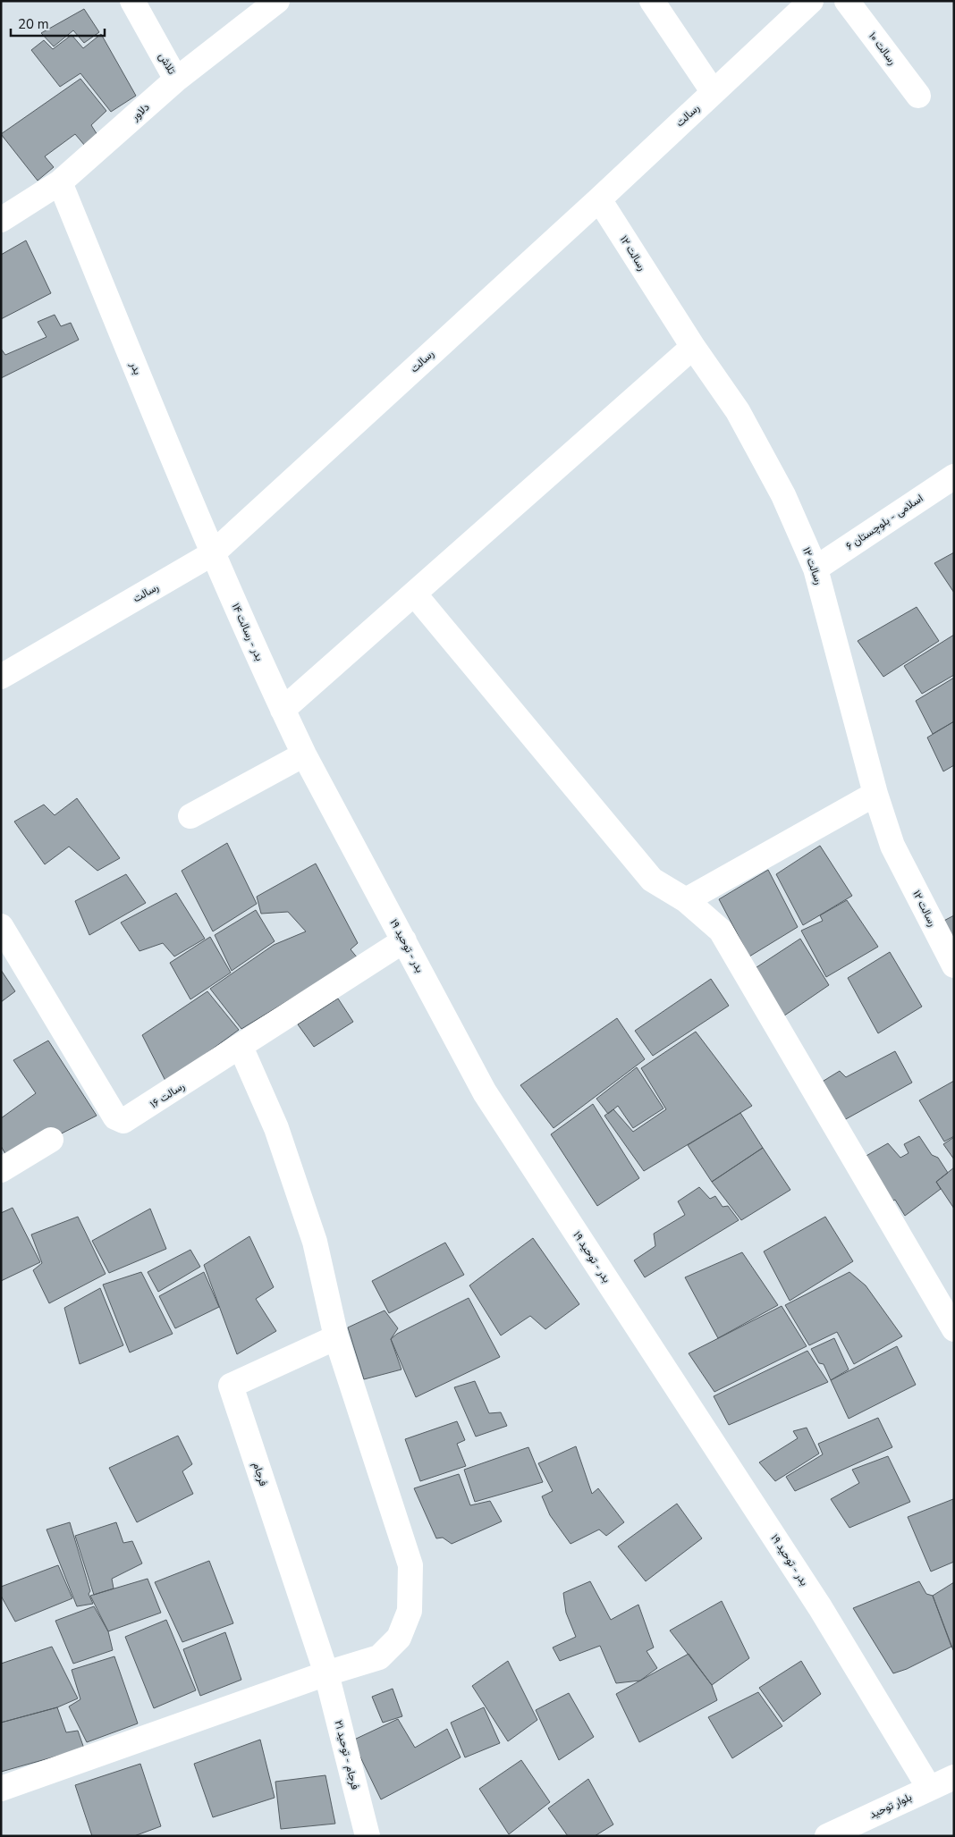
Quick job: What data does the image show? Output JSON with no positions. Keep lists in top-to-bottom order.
{
  "streets": {
    "street": [
      "رسالت ۱۰",
      "تلاش",
      "دلاور",
      "رسالت",
      "رسالت ۱۲",
      "بدر",
      "اسلامی - بلوچستان ۶",
      "بدر - رسالت ۱۴",
      "بدر - توحید ۱۹",
      "رسالت ۱۶",
      "فرجام",
      "فرجام - توحید ۲۱",
      "بلوار توحید"
    ]
  },
  "crossings": [
    ["تلاش", "دلاور"],
    ["دلاور", "بدر"],
    ["رسالت", "رسالت ۱۲"],
    ["رسالت", "بدر"],
    ["رسالت", "بدر - رسالت ۱۴"],
    ["رسالت ۱۲", "اسلامی - بلوچستان ۶"],
    ["بدر", "بدر - رسالت ۱۴"],
    ["بدر - رسالت ۱۴", "بدر - توحید ۱۹"],
    ["بدر - توحید ۱۹", "رسالت ۱۶"],
    ["بدر - توحید ۱۹", "بلوار توحید"],
    ["فرجام", "فرجام - توحید ۲۱"]
  ],
  "scale_bar": "20 m"
}
